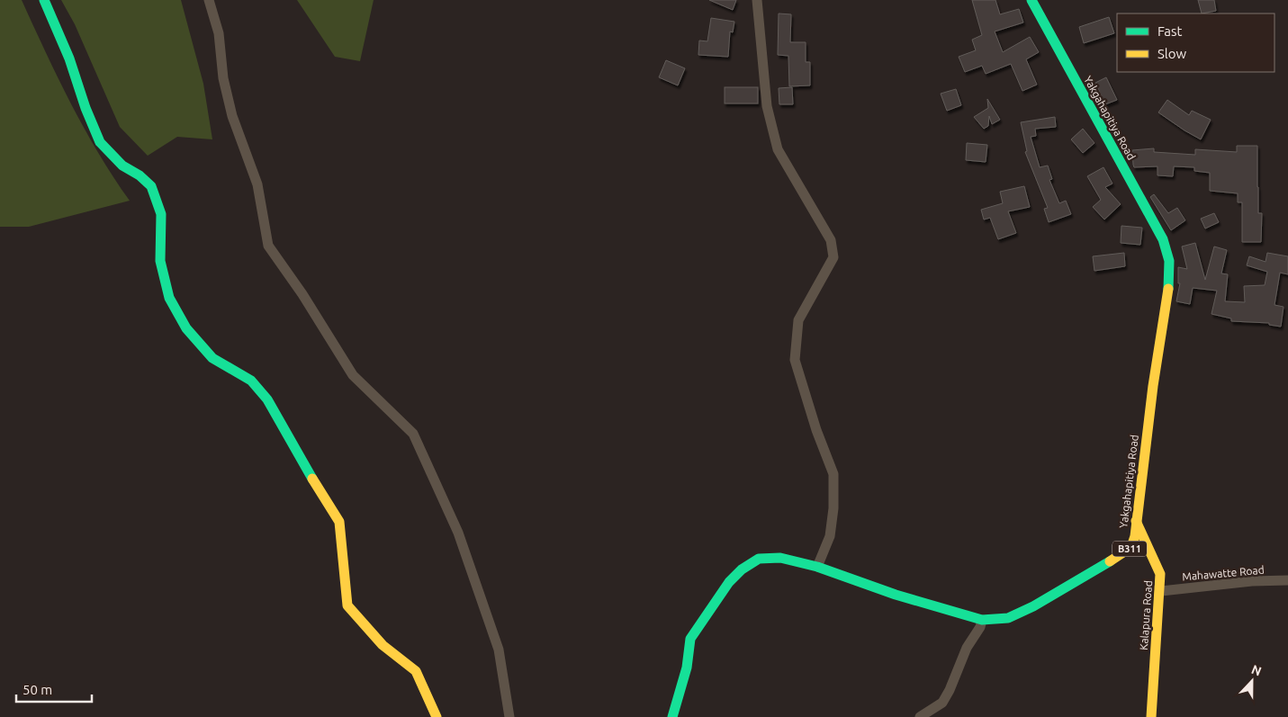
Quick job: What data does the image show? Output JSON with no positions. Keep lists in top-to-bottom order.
{
  "streets": {
    "main road": ["Yakgahapitiya Road", "B311", "Kalapura Road"],
    "street": ["Mahawatte Road"]
  },
  "crossings": [
    ["Yakgahapitiya Road", "B311"],
    ["Yakgahapitiya Road", "Kalapura Road"],
    ["Mahawatte Road", "Kalapura Road"]
  ],
  "legend": ["Fast", "Slow"],
  "scale_bar": "50 m",
  "north": "top"
}
